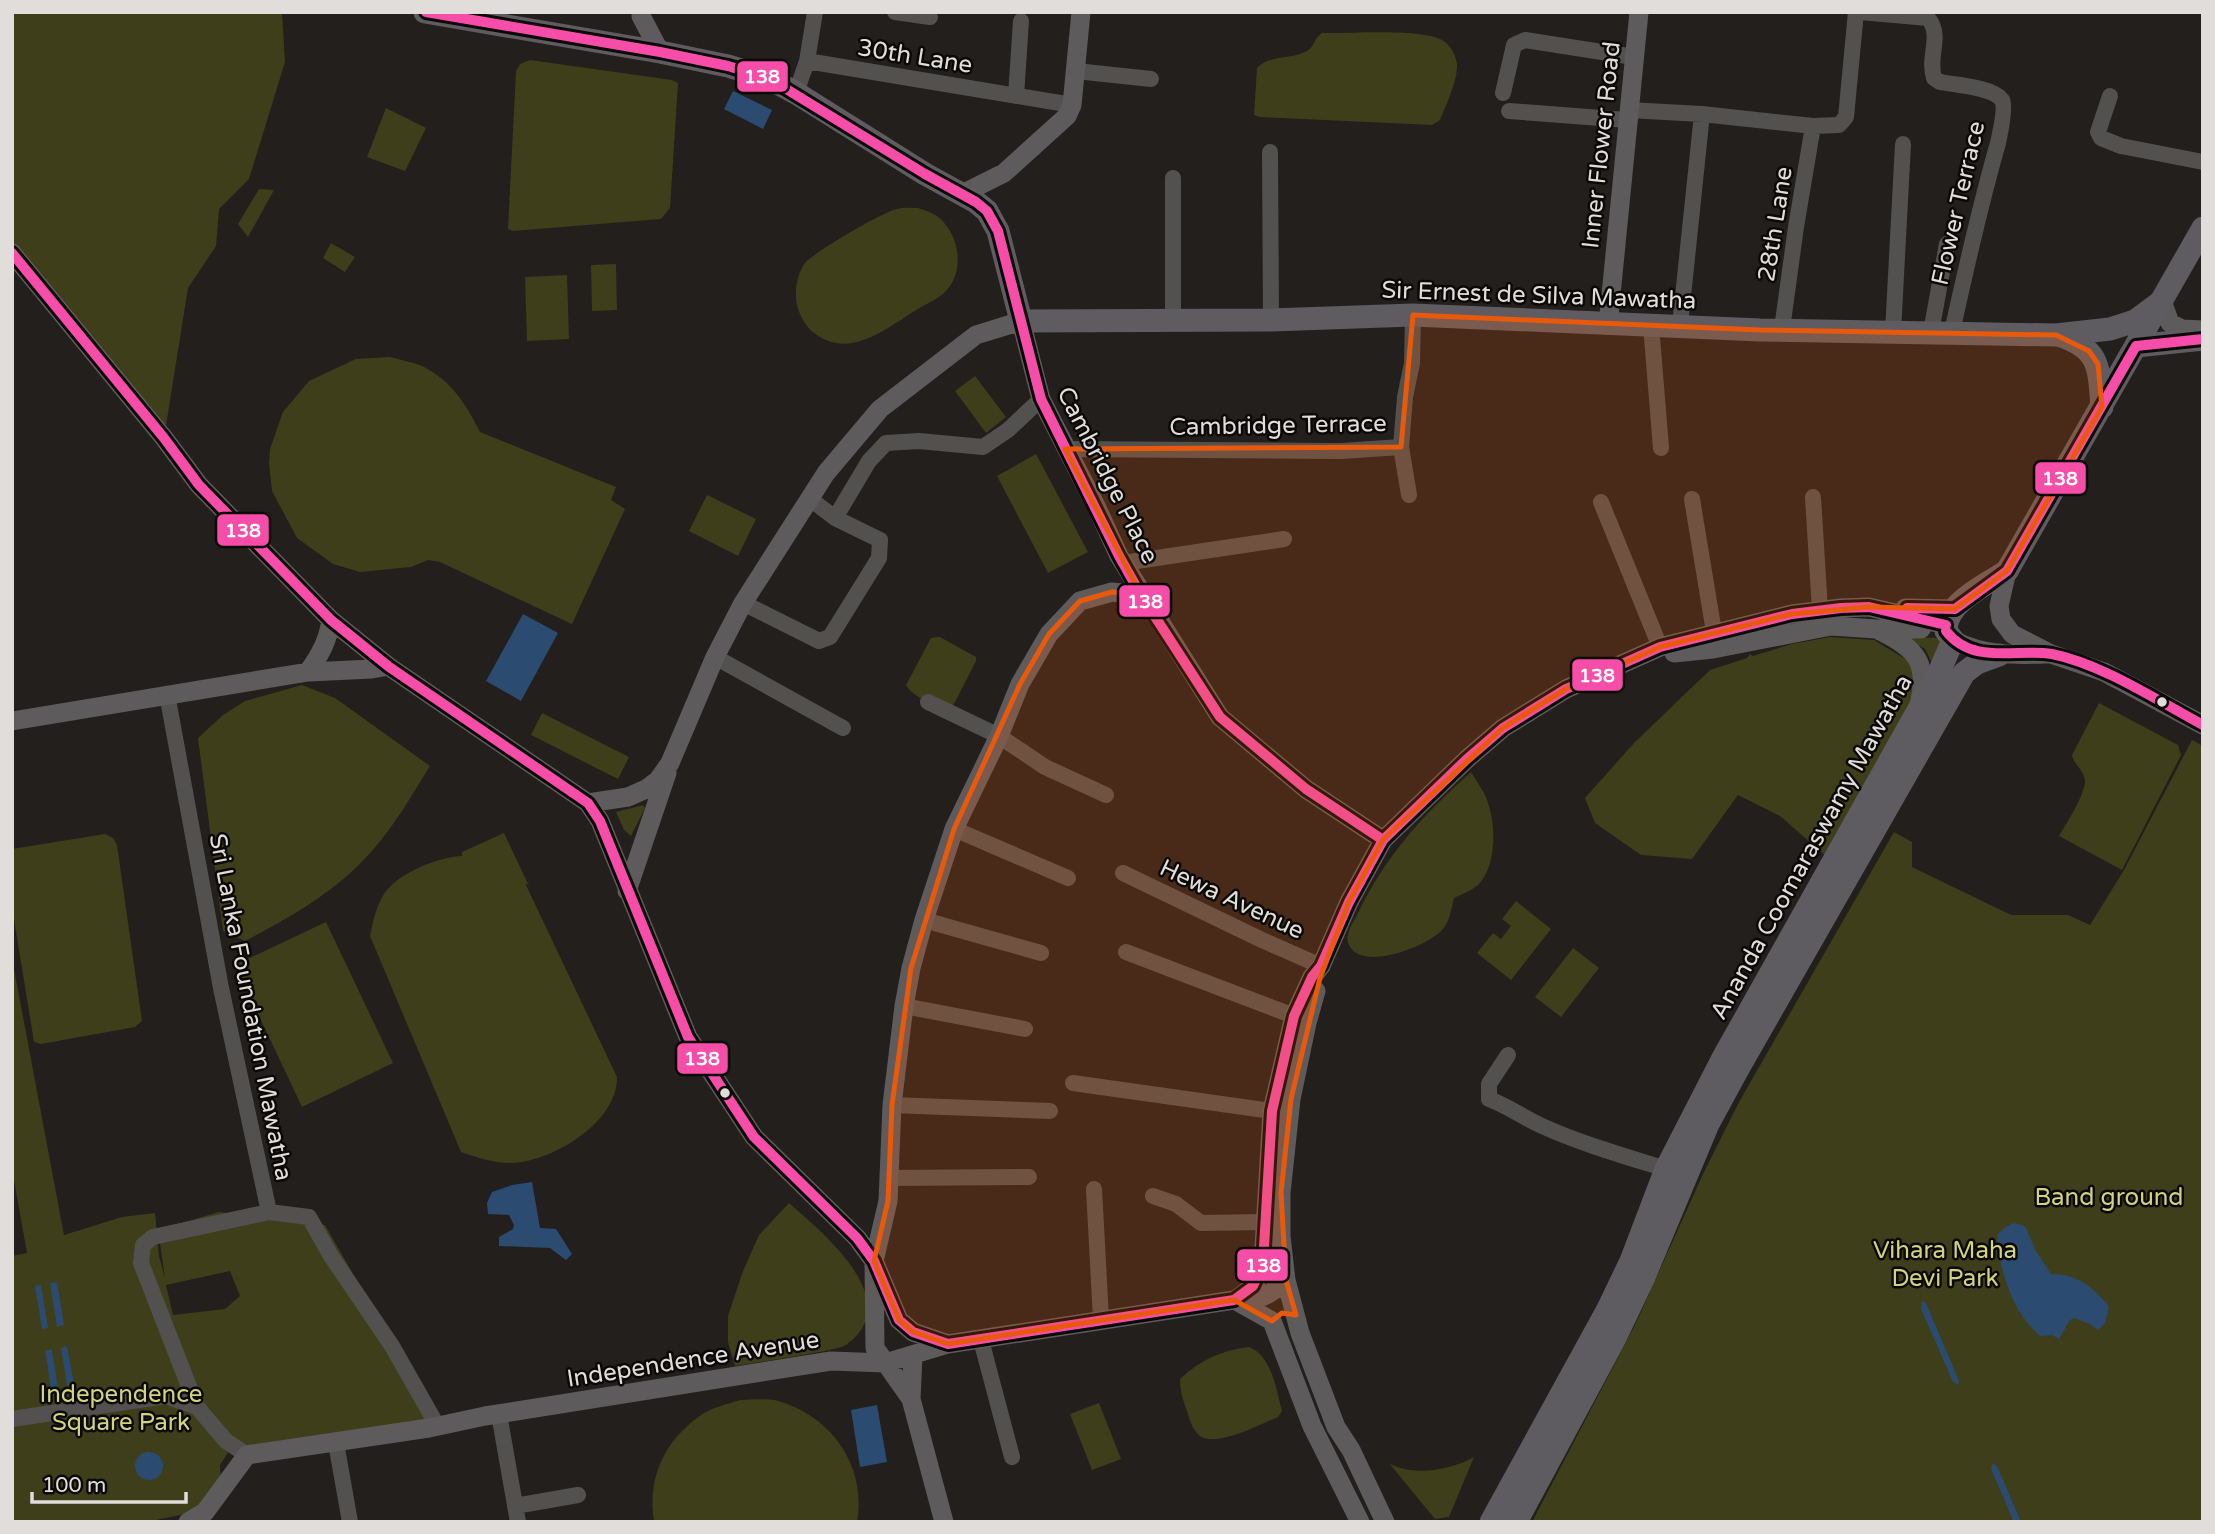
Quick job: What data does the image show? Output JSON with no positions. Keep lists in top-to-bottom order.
{
  "streets": {
    "highway": ["Sir Ernest de Silva Mawatha", "Ananda Coomaraswamy Mawatha"],
    "main road": ["Inner Flower Road", "Cambridge Place", "Independence Avenue"],
    "street": [
      "30th Lane",
      "Flower Terrace",
      "28th Lane",
      "Cambridge Terrace",
      "Hewa Avenue",
      "Sri Lanka Foundation Mawatha"
    ]
  },
  "crossings": [
    ["Inner Flower Road", "Sir Ernest de Silva Mawatha"],
    ["Flower Terrace", "Sir Ernest de Silva Mawatha"],
    ["28th Lane", "Sir Ernest de Silva Mawatha"],
    ["Sir Ernest de Silva Mawatha", "Cambridge Terrace"],
    ["Sir Ernest de Silva Mawatha", "Cambridge Place"],
    ["Sir Ernest de Silva Mawatha", "Ananda Coomaraswamy Mawatha"],
    ["Cambridge Terrace", "Cambridge Place"],
    ["Sri Lanka Foundation Mawatha", "Independence Avenue"]
  ],
  "parks": ["Band ground", "Vihara Maha Devi Park", "Independence Square Park"],
  "lines": ["transit line 138"],
  "scale_bar": "100 m"
}
